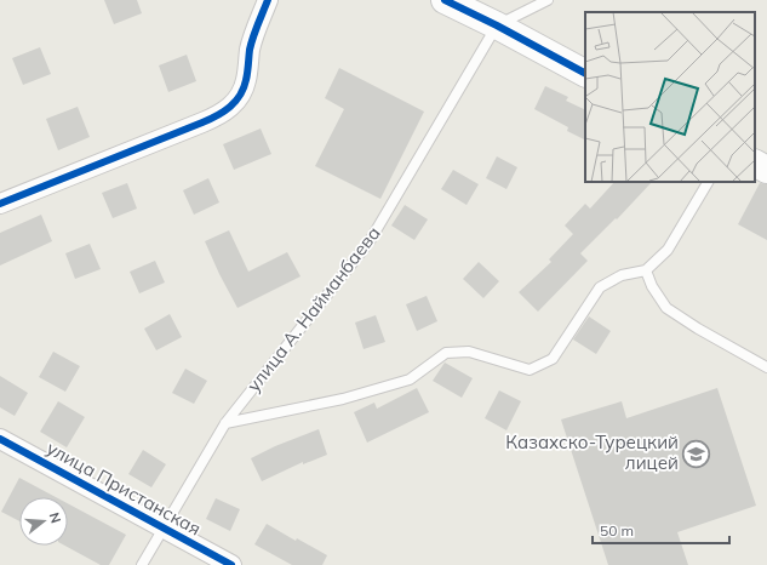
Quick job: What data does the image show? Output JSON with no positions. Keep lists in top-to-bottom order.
{
  "streets": {
    "street": ["улица Пристанская"],
    "lane": ["улица А. Найманбаева"]
  },
  "crossings": [
    ["улица А. Найманбаева", "улица Пристанская"]
  ],
  "places": {
    "school or university": ["Казахско-Турецкий лицей"]
  },
  "scale_bar": "50 m",
  "north": "right"
}
